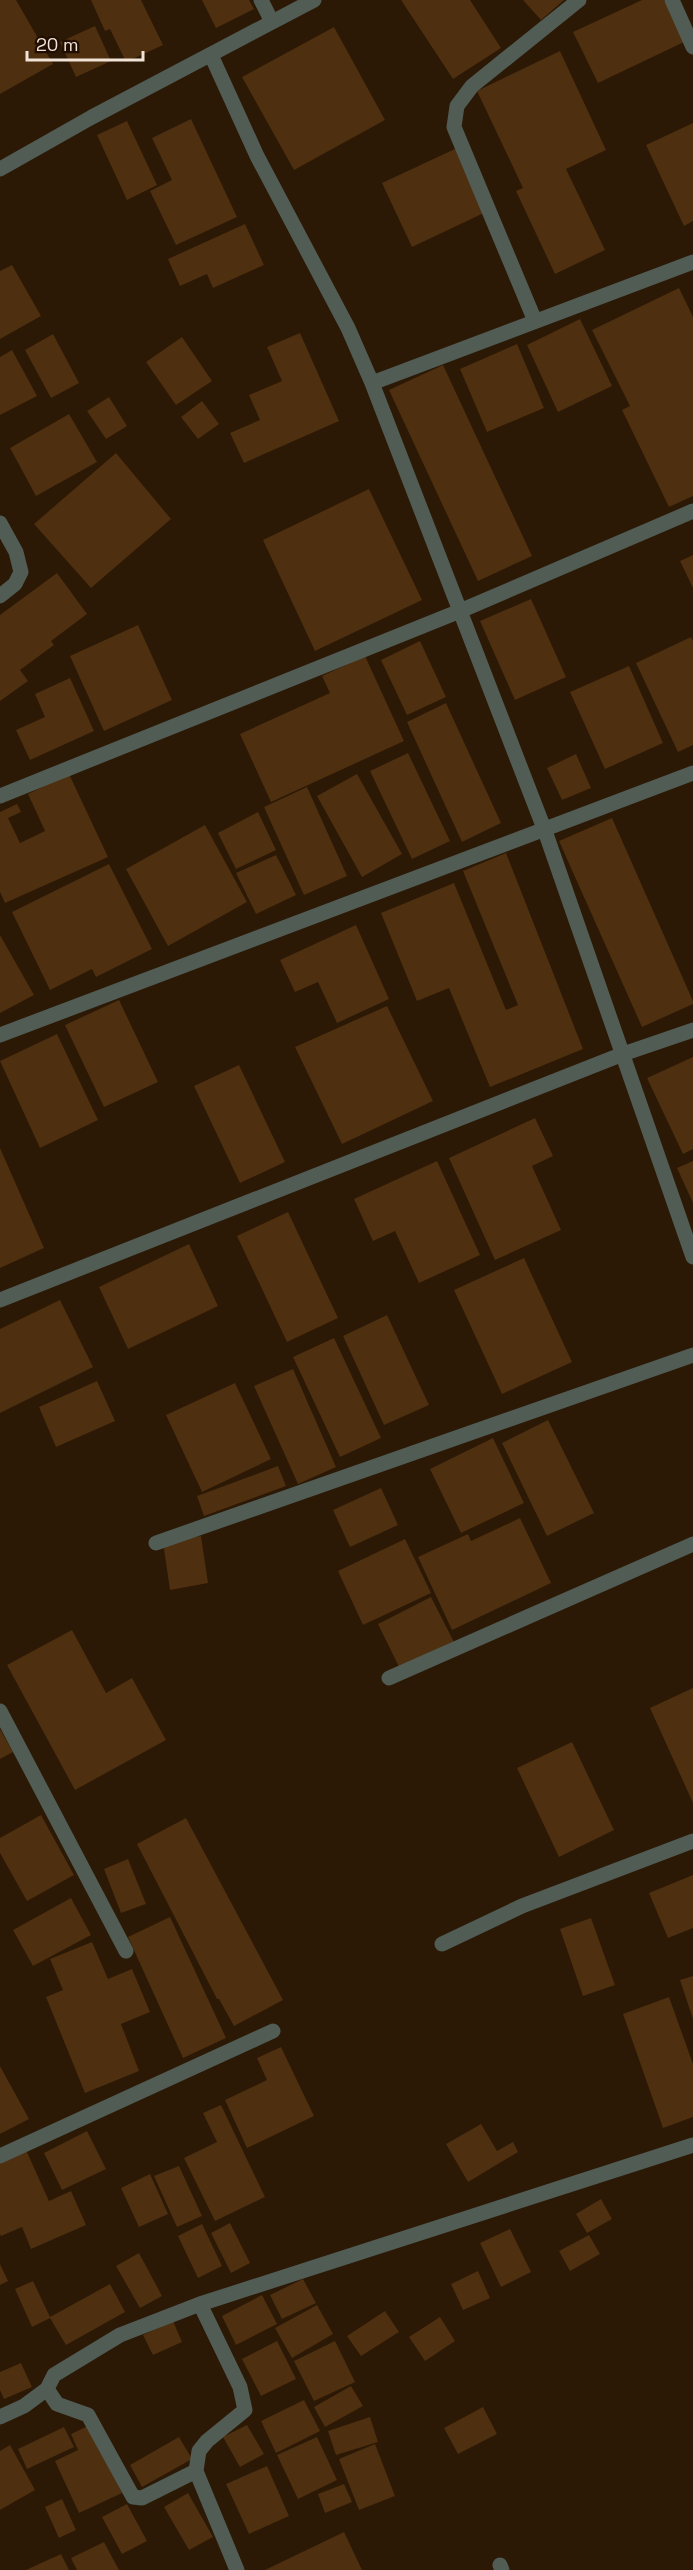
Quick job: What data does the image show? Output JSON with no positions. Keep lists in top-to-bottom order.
{
  "scale_bar": "20 m"
}
